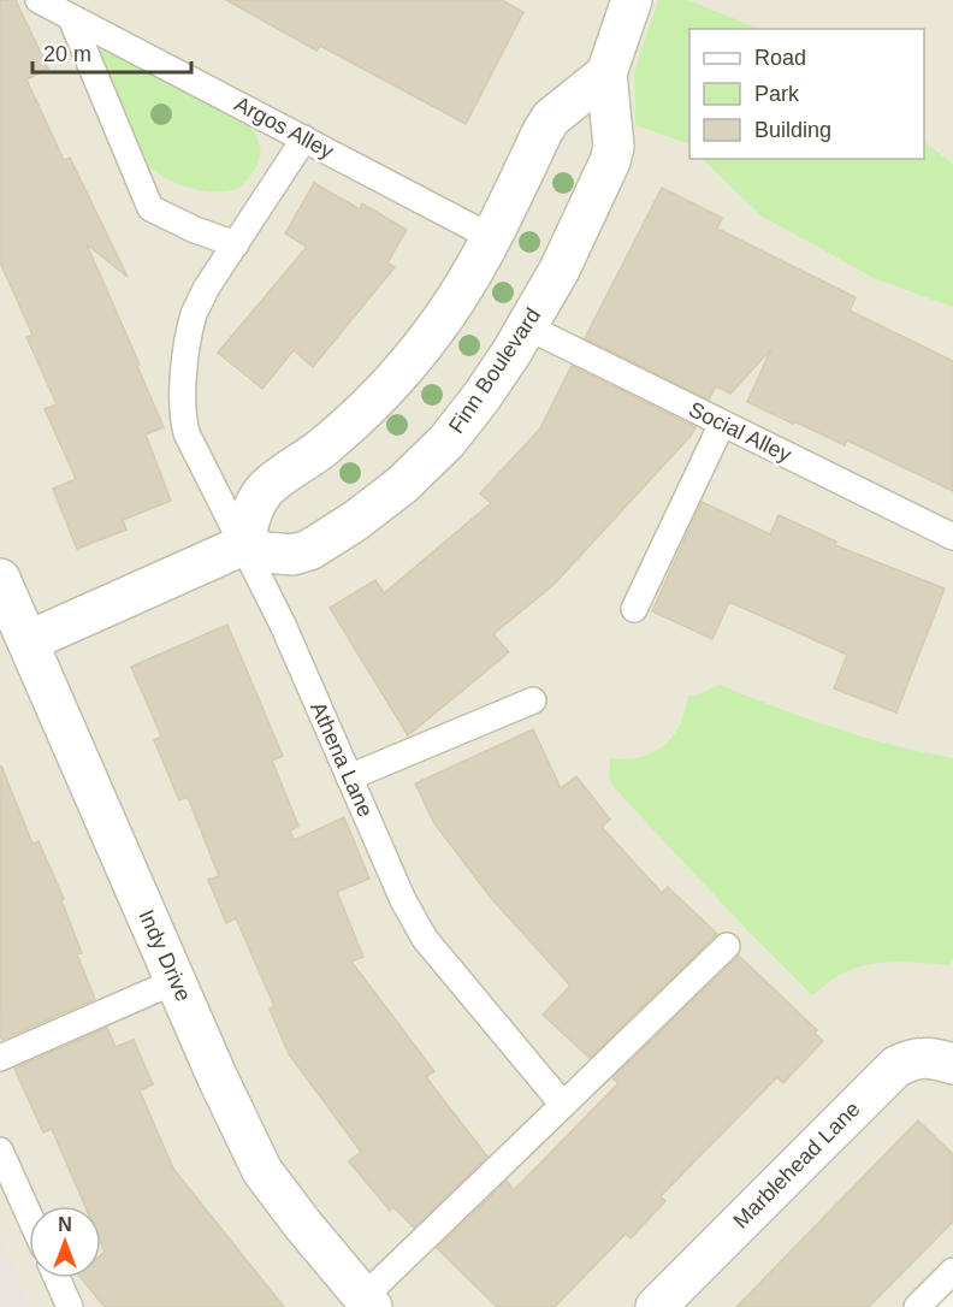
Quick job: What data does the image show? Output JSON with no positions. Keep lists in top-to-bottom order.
{
  "streets": {
    "street": ["Finn Boulevard", "Indy Drive", "Marblehead Lane"],
    "lane": ["Argos Alley", "Social Alley", "Athena Lane"]
  },
  "crossings": [
    ["Argos Alley", "Athena Lane"],
    ["Finn Boulevard", "Social Alley"],
    ["Finn Boulevard", "Athena Lane"]
  ],
  "legend": ["Road", "Park", "Building"],
  "scale_bar": "20 m",
  "north": "top"
}
